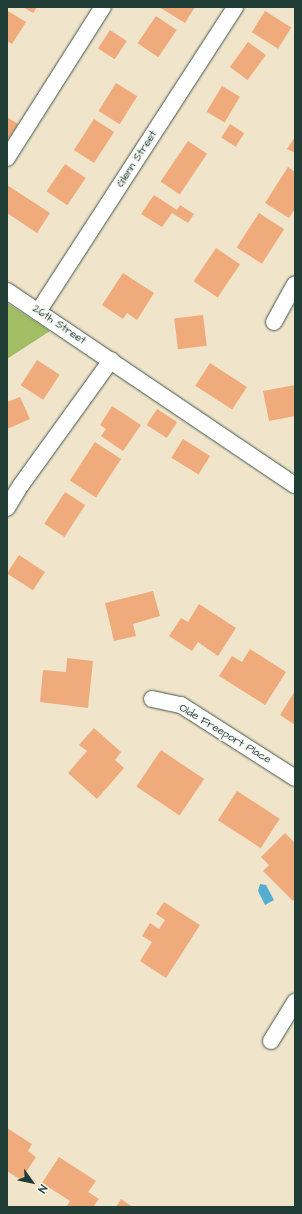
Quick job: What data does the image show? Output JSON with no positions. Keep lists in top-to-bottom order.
{
  "streets": {
    "street": ["Glenn Street", "26th Street", "Olde Freeport Place"]
  },
  "crossings": [
    ["Glenn Street", "26th Street"]
  ],
  "north": "bottom right"
}
